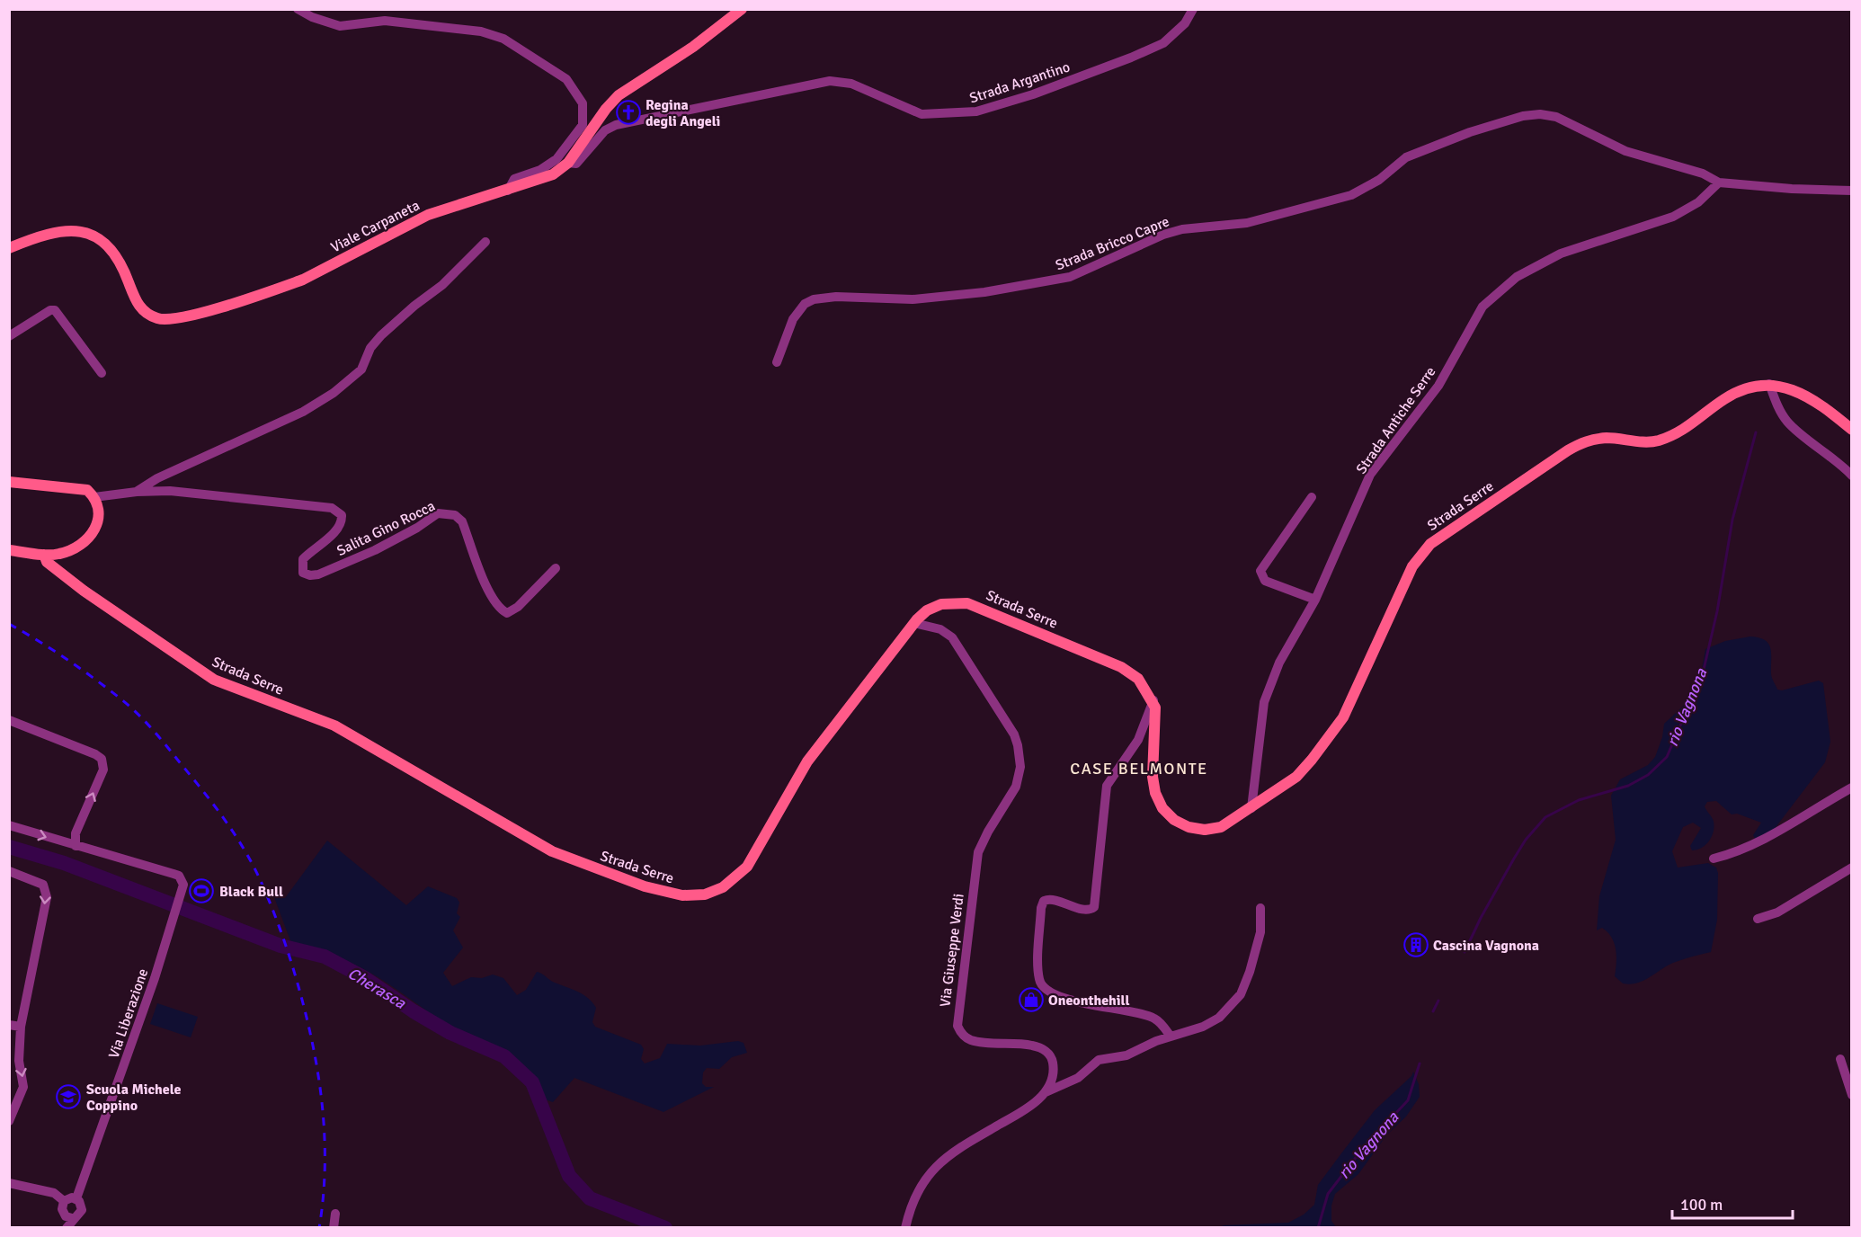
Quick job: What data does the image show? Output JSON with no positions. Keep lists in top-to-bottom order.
{
  "streets": {
    "main road": ["Viale Carpaneta", "Strada Serre"],
    "street": [
      "Strada Argantino",
      "Strada Bricco Capre",
      "Strada Antiche Serre",
      "Salita Gino Rocca",
      "Via Giuseppe Verdi",
      "Via Liberazione"
    ]
  },
  "crossings": [
    ["Strada Argantino", "Viale Carpaneta"],
    ["Strada Bricco Capre", "Strada Antiche Serre"],
    ["Strada Antiche Serre", "Strada Serre"],
    ["Strada Serre", "Via Giuseppe Verdi"]
  ],
  "districts": ["CASE BELMONTE"],
  "water": ["rio Vagnona", "Cherasca"],
  "places": {
    "church": ["Regina degli Angeli"],
    "sports": ["Black Bull"],
    "building": ["Cascina Vagnona"],
    "shop": ["Oneonthehill"],
    "school or university": ["Scuola Michele Coppino"]
  },
  "scale_bar": "100 m"
}
